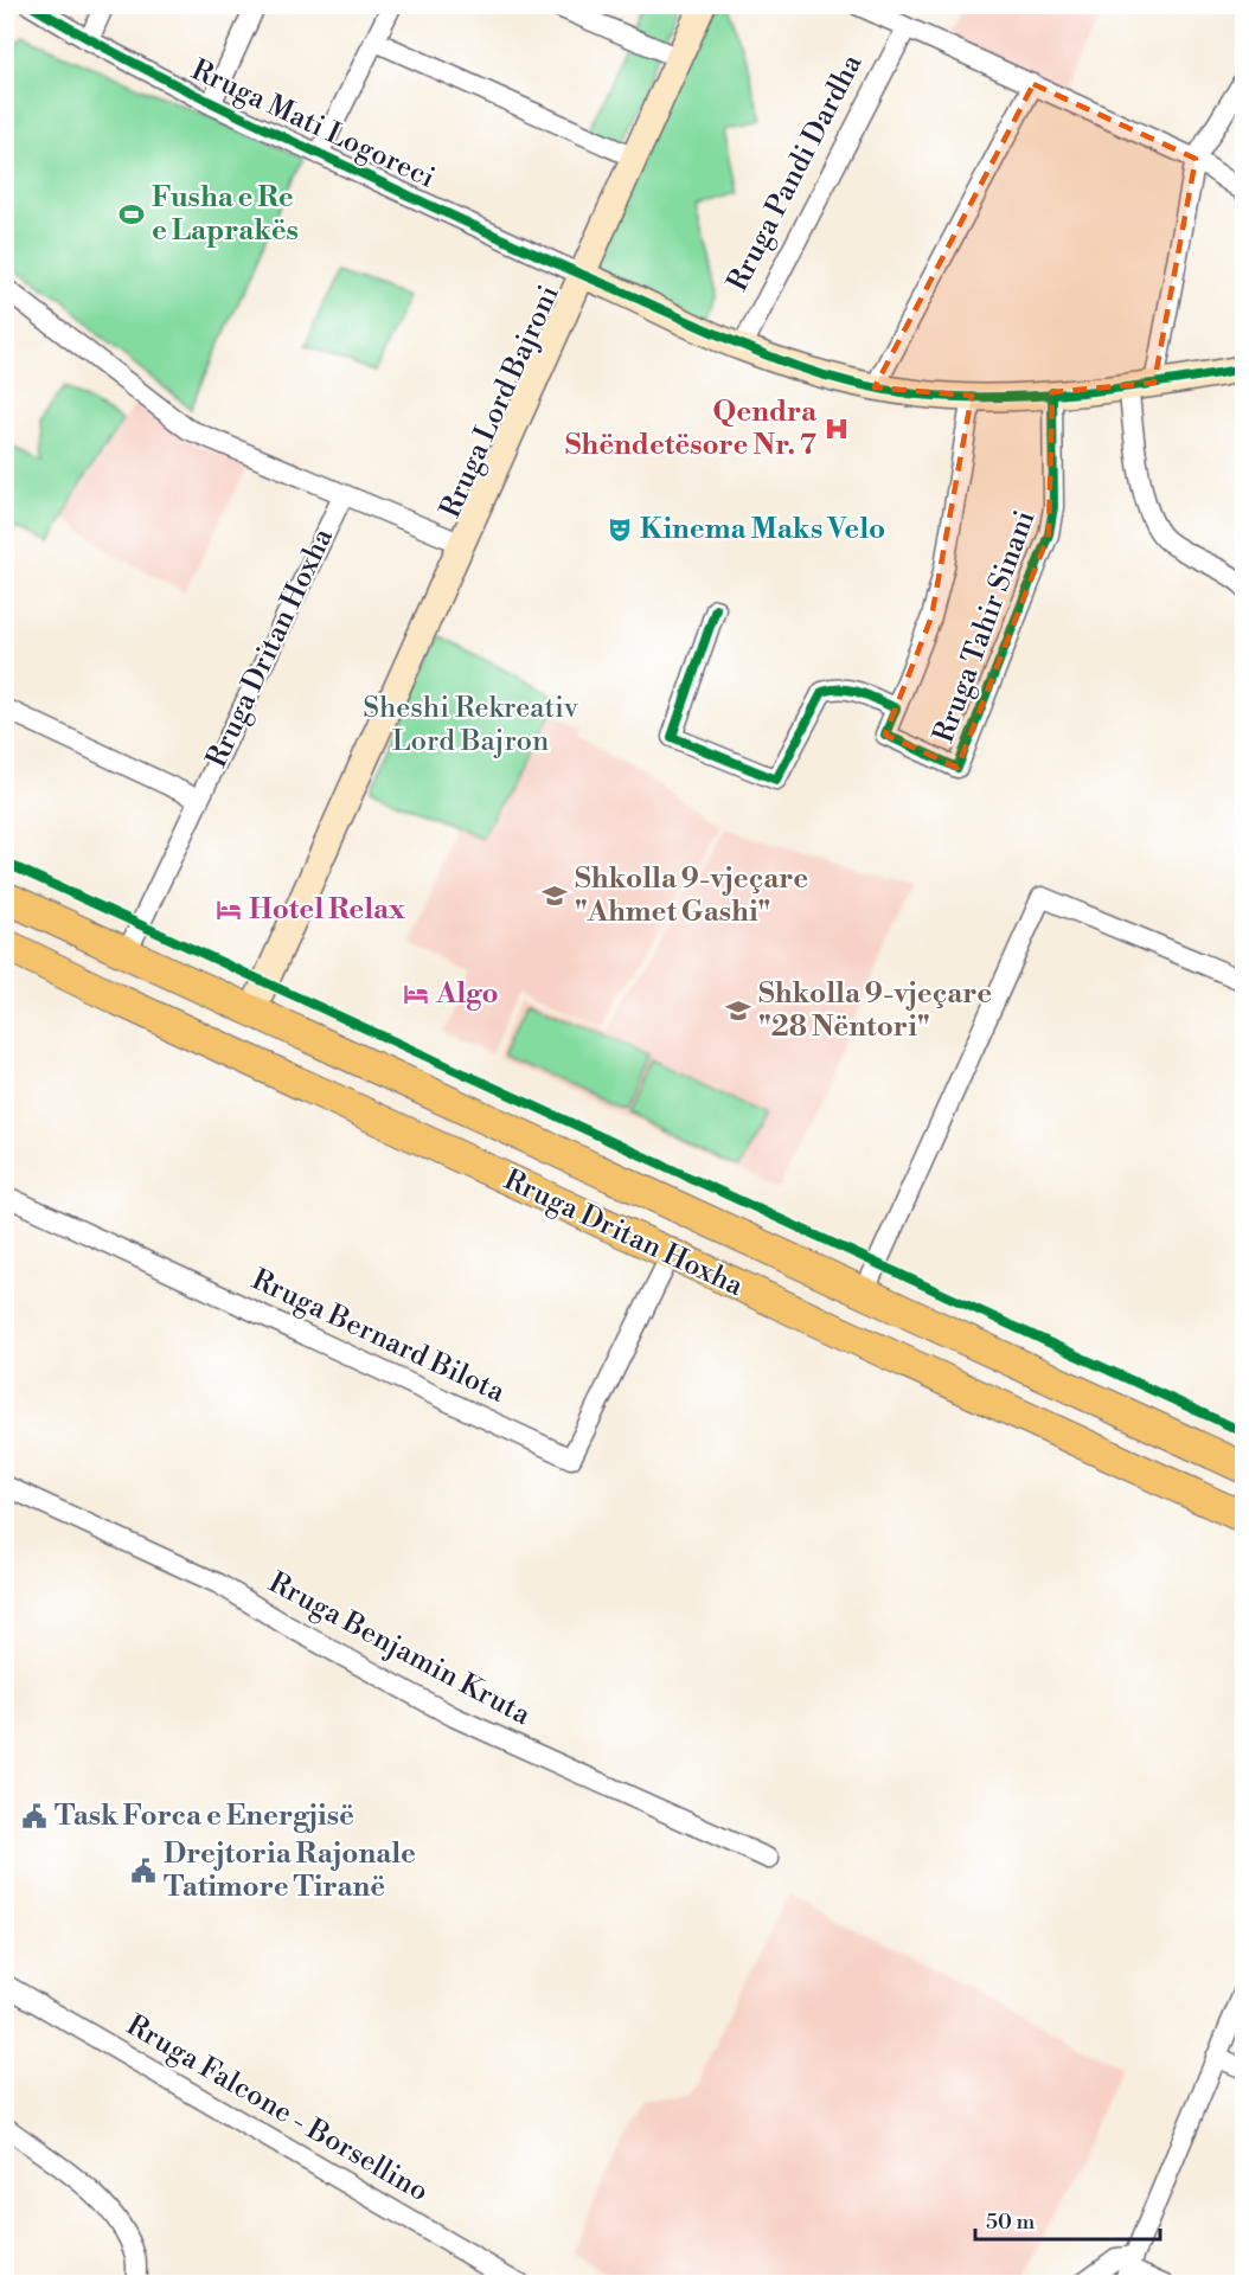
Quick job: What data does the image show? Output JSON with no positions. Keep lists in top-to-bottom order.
{
  "streets": {
    "main road": ["Rruga Lord Bajroni", "Rruga Dritan Hoxha"],
    "street": [
      "Rruga Mati Logoreci",
      "Rruga Pandi Dardha",
      "Rruga Tahir Sinani",
      "Rruga Bernard Bilota",
      "Rruga Benjamin Kruta",
      "Rruga Falcone - Borsellino"
    ]
  },
  "crossings": [
    ["Rruga Mati Logoreci", "Rruga Lord Bajroni"],
    ["Rruga Lord Bajroni", "Rruga Dritan Hoxha"],
    ["Rruga Dritan Hoxha", "Rruga Bernard Bilota"]
  ],
  "parks": ["Sheshi Rekreativ Lord Bajron"],
  "places": {
    "sports": ["Fusha e Re e Laprakës"],
    "hospital": ["Qendra Shëndetësore Nr. 7"],
    "theatre": ["Kinema Maks Velo"],
    "school or university": ["Shkolla 9-vjeçare \"Ahmet Gashi\"", "Shkolla 9-vjeçare \"28 Nëntori\""],
    "hotel": ["Hotel Relax", "Algo"],
    "public building": ["Task Forca e Energjisë", "Drejtoria Rajonale Tatimore Tiranë"]
  },
  "scale_bar": "50 m"
}
